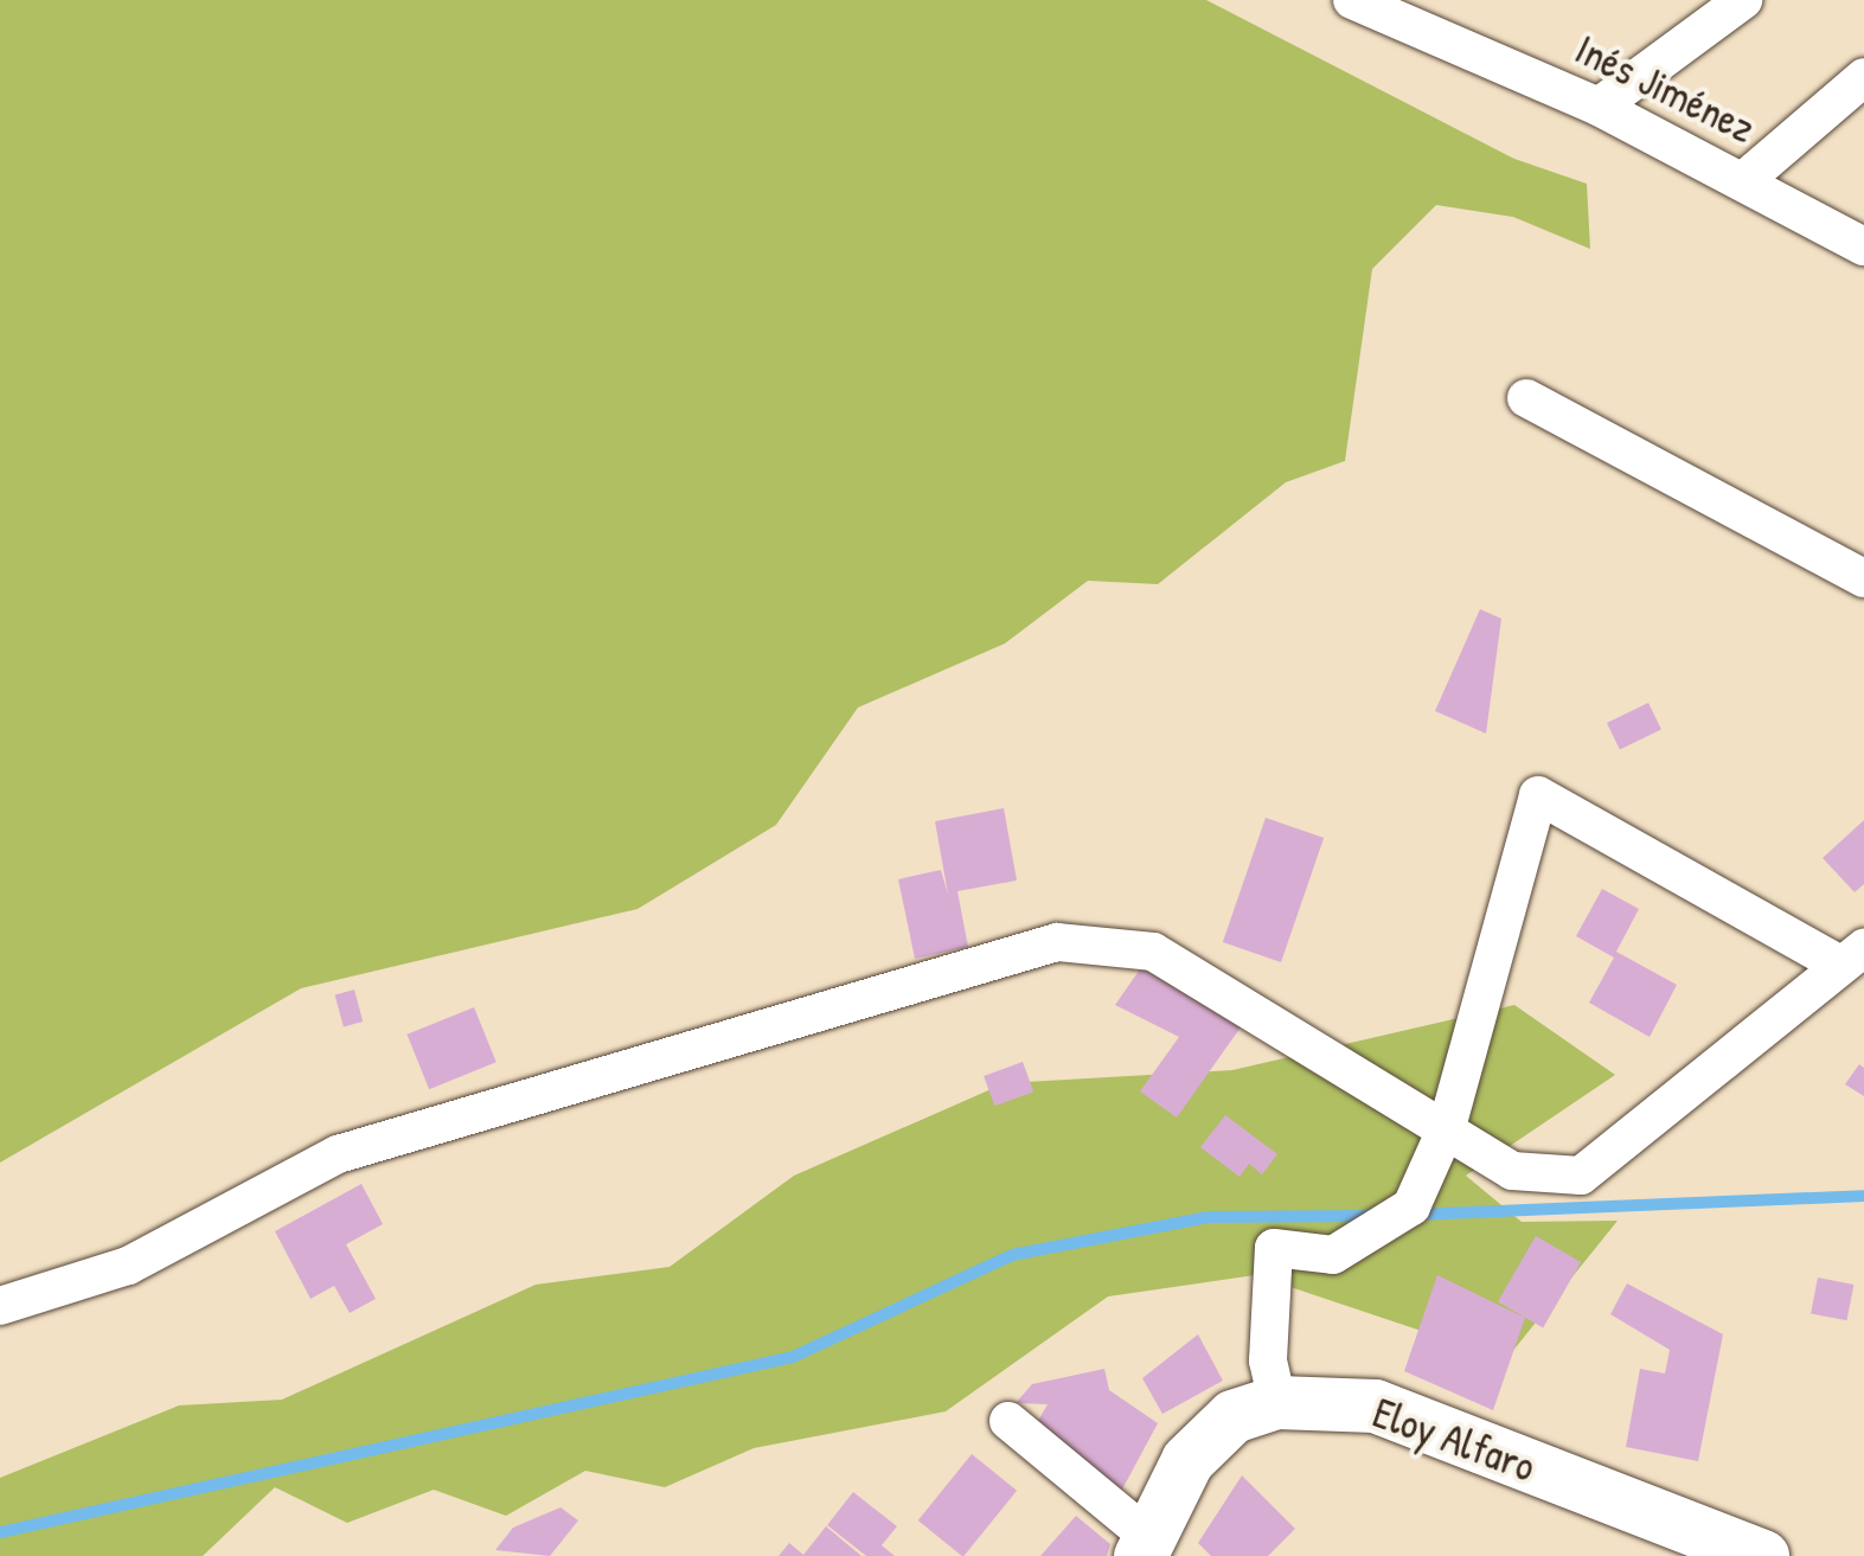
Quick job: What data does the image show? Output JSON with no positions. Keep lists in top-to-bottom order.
{
  "streets": {
    "street": ["Inés Jiménez", "Eloy Alfaro"]
  }
}
